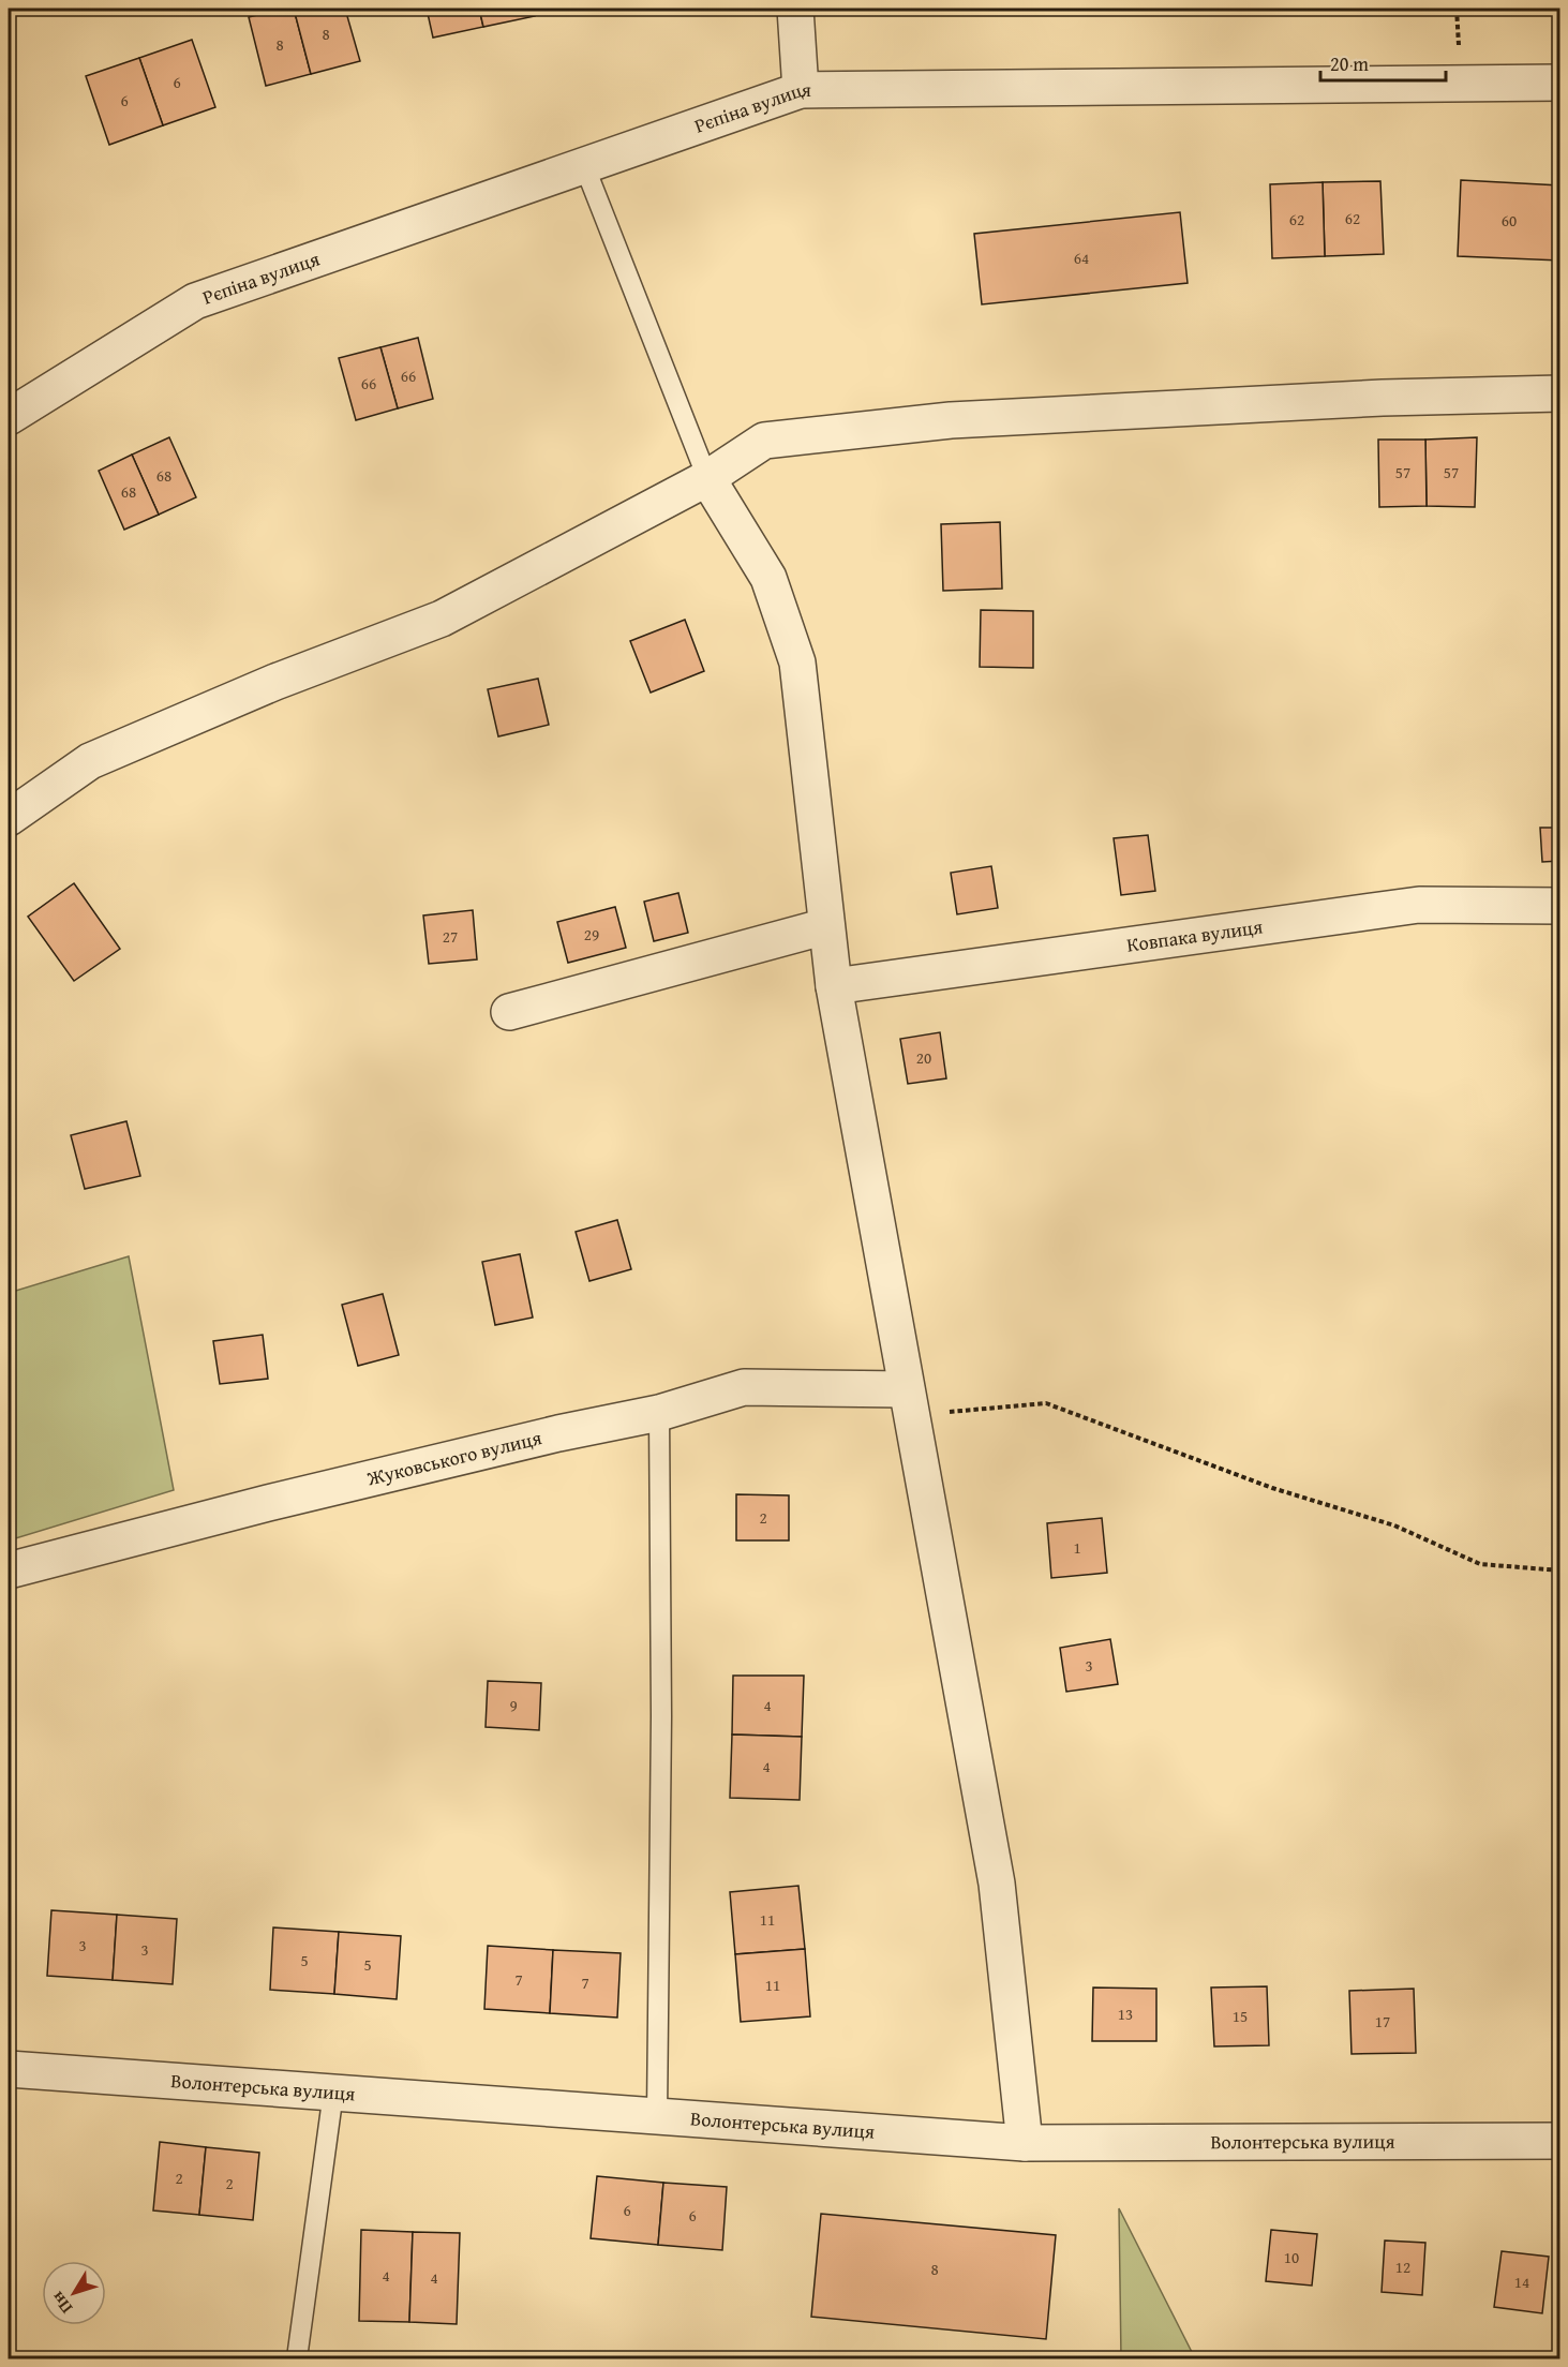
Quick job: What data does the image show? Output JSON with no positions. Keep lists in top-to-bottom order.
{
  "streets": {
    "street": [
      "Рєпіна вулиця",
      "Ковпака вулиця",
      "Жуковського вулиця",
      "Волонтерська вулиця"
    ]
  },
  "house_numbers": [
    "8",
    "8",
    "6",
    "6",
    "62",
    "62",
    "60",
    "64",
    "66",
    "66",
    "57",
    "57",
    "68",
    "68",
    "29",
    "27",
    "20",
    "2",
    "1",
    "3",
    "9",
    "4",
    "4",
    "11",
    "3",
    "3",
    "5",
    "5",
    "7",
    "7",
    "11",
    "13",
    "15",
    "17",
    "2",
    "2",
    "6",
    "6",
    "10",
    "12",
    "8",
    "4",
    "4",
    "14"
  ],
  "scale_bar": "20 m",
  "north": "bottom left"
}
